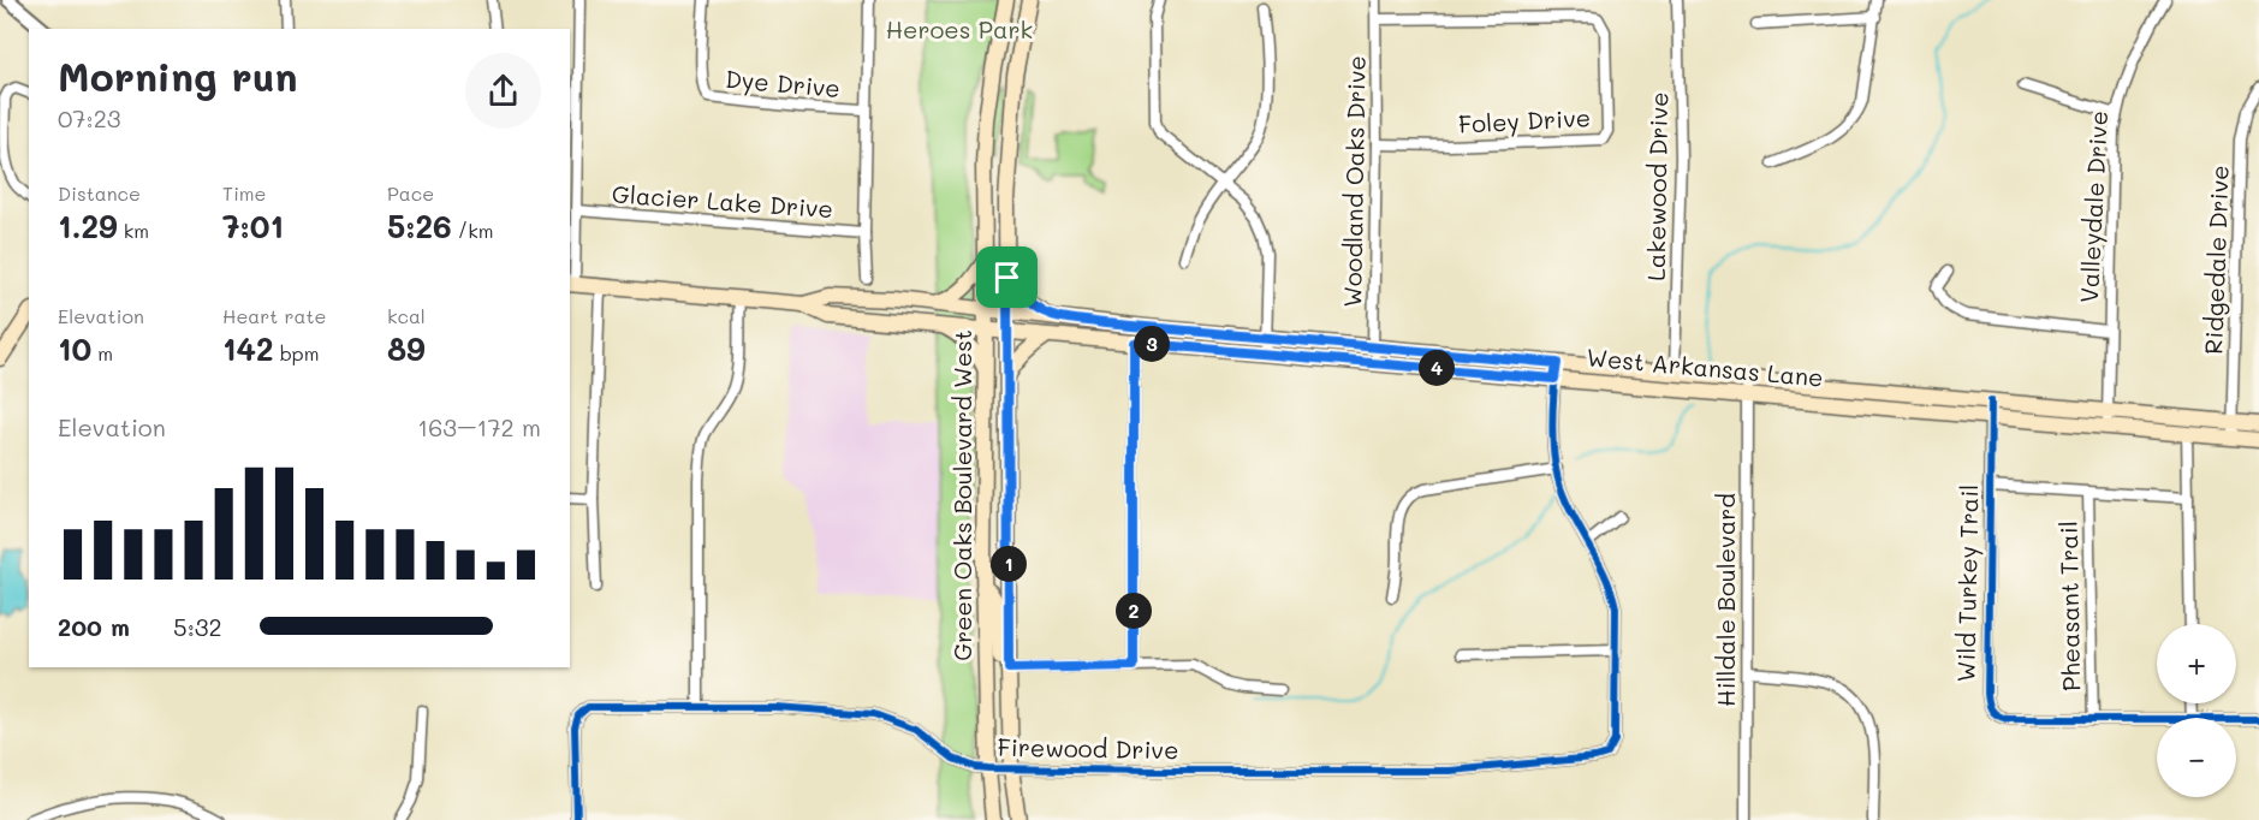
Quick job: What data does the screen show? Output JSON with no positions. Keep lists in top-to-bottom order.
{
  "streets": {
    "main road": ["West Arkansas Lane", "Green Oaks Boulevard West"],
    "street": [
      "Dye Drive",
      "Foley Drive",
      "Woodland Oaks Drive",
      "Lakewood Drive",
      "Glacier Lake Drive",
      "Valleydale Drive",
      "Ridgedale Drive",
      "Wild Turkey Trail",
      "Hilldale Boulevard",
      "Pheasant Trail",
      "Firewood Drive"
    ]
  },
  "crossings": [
    ["Foley Drive", "Woodland Oaks Drive"],
    ["Woodland Oaks Drive", "West Arkansas Lane"],
    ["Lakewood Drive", "West Arkansas Lane"],
    ["Valleydale Drive", "West Arkansas Lane"],
    ["Ridgedale Drive", "West Arkansas Lane"],
    ["West Arkansas Lane", "Green Oaks Boulevard West"],
    ["West Arkansas Lane", "Wild Turkey Trail"],
    ["West Arkansas Lane", "Hilldale Boulevard"],
    ["Green Oaks Boulevard West", "Firewood Drive"],
    ["Wild Turkey Trail", "Pheasant Trail"]
  ],
  "parks": ["Heroes Park"],
  "page": {
    "heading": ["Morning run", "07:23"],
    "stats": [
      ["Distance", "1.29 km"],
      ["Time", "7:01"],
      ["Pace", "5:26 /km"],
      ["Elevation", "10 m"],
      ["Heart rate", "142 bpm"],
      ["kcal", "89"]
    ],
    "pins": [
      "3",
      "4",
      "1",
      "2"
    ],
    "chart": ["Elevation", "163–172 m"],
    "list": [
      {
        "name": "200 m",
        "note": "5:32"
      }
    ],
    "map_buttons": ["+", "−"]
  }
}
